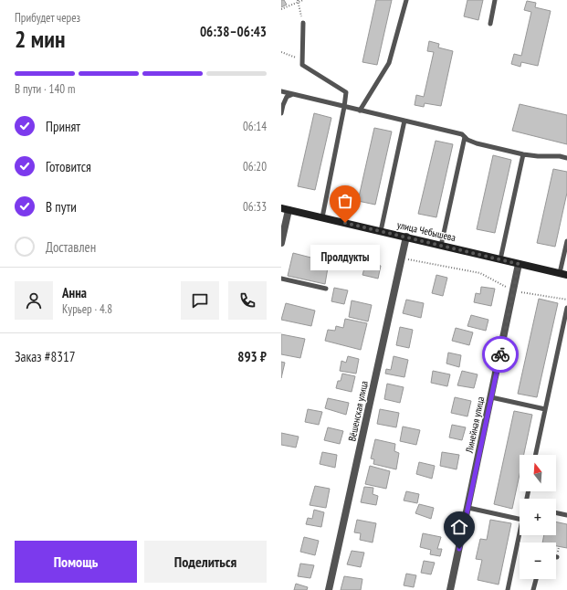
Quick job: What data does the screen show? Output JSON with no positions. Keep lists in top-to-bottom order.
{
  "streets": {
    "street": ["улица Чебышева", "Вёшенская улица", "Линейная улица"]
  },
  "crossings": [
    ["улица Чебышева", "Вёшенская улица"],
    ["улица Чебышева", "Линейная улица"]
  ],
  "places": ["Пролдукты"],
  "north": "top",
  "page": {
    "heading": ["2 мин", "Прибудет через", "06:38–06:43"],
    "panel": [
      "Анна",
      "Курьер · 4.8",
      "Заказ #8317",
      "893 ₽"
    ],
    "bar": "В пути · 140 m",
    "list": [
      ["Принят", "06:14"],
      ["Готовится", "06:20"],
      ["В пути", "06:33"],
      "Доставлен"
    ],
    "bubble": "Пролдукты",
    "map_buttons": ["+", "−"],
    "buttons": ["Помощь", "Поделиться"]
  }
}
